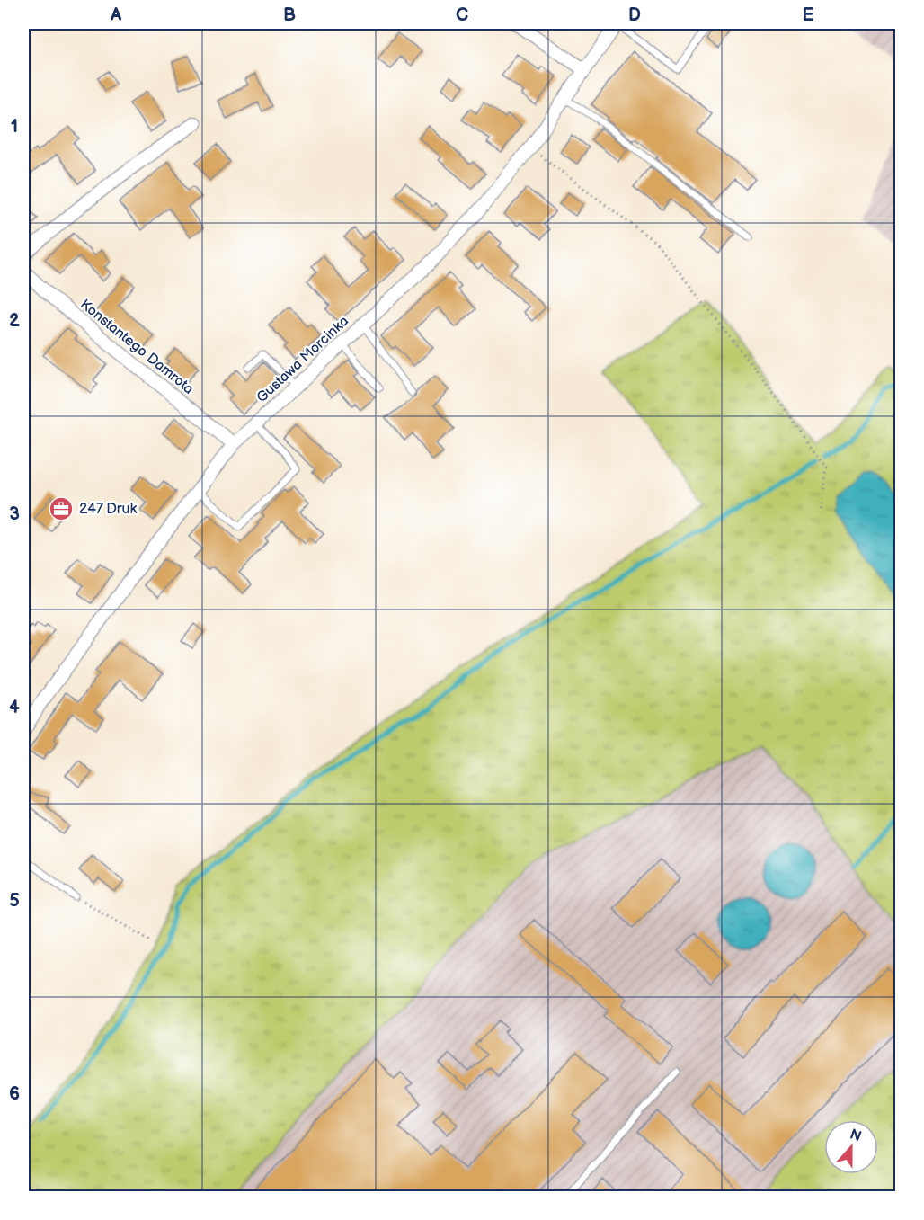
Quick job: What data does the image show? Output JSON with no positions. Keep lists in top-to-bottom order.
{
  "streets": {
    "street": ["Konstantego Damrota", "Gustawa Morcinka"]
  },
  "crossings": [
    ["Konstantego Damrota", "Gustawa Morcinka"]
  ],
  "places": {
    "office": ["247 Druk"]
  },
  "north": "top",
  "grid": {
    "columns": [
      "A",
      "B",
      "C",
      "D",
      "E"
    ],
    "rows": [
      "1",
      "2",
      "3",
      "4",
      "5",
      "6"
    ]
  }
}
